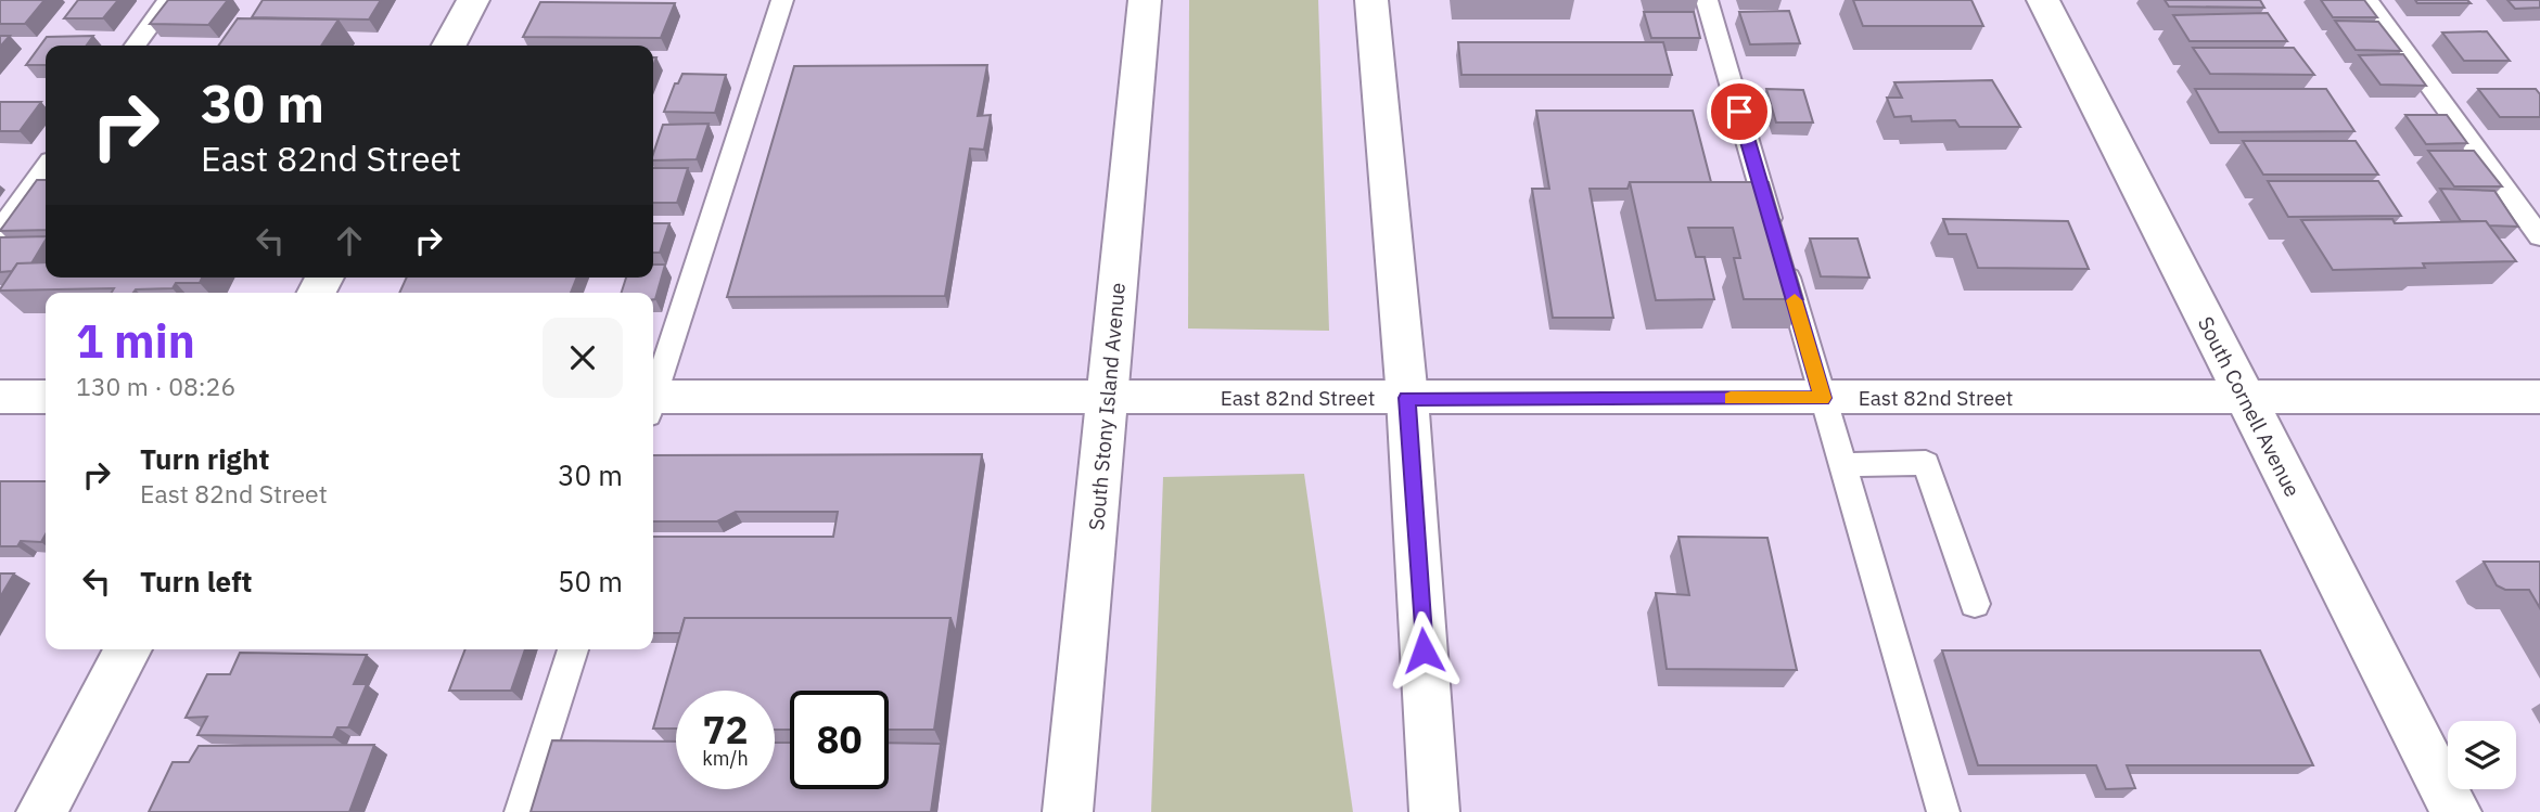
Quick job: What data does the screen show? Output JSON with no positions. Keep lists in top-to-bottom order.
{
  "streets": {
    "main road": ["East 82nd Street", "South Stony Island Avenue", "South Cornell Avenue"]
  },
  "crossings": [
    ["East 82nd Street", "South Stony Island Avenue"],
    ["East 82nd Street", "South Cornell Avenue"]
  ],
  "page": {
    "turn": ["30 m", "East 82nd Street"],
    "heading": ["1 min", "130 m · 08:26"],
    "list": [
      {
        "name": "Turn right",
        "note": "East 82nd Street",
        "value": "30 m"
      },
      {
        "name": "Turn left",
        "value": "50 m"
      }
    ],
    "speed": "72 km/h",
    "limit": "80"
  }
}
